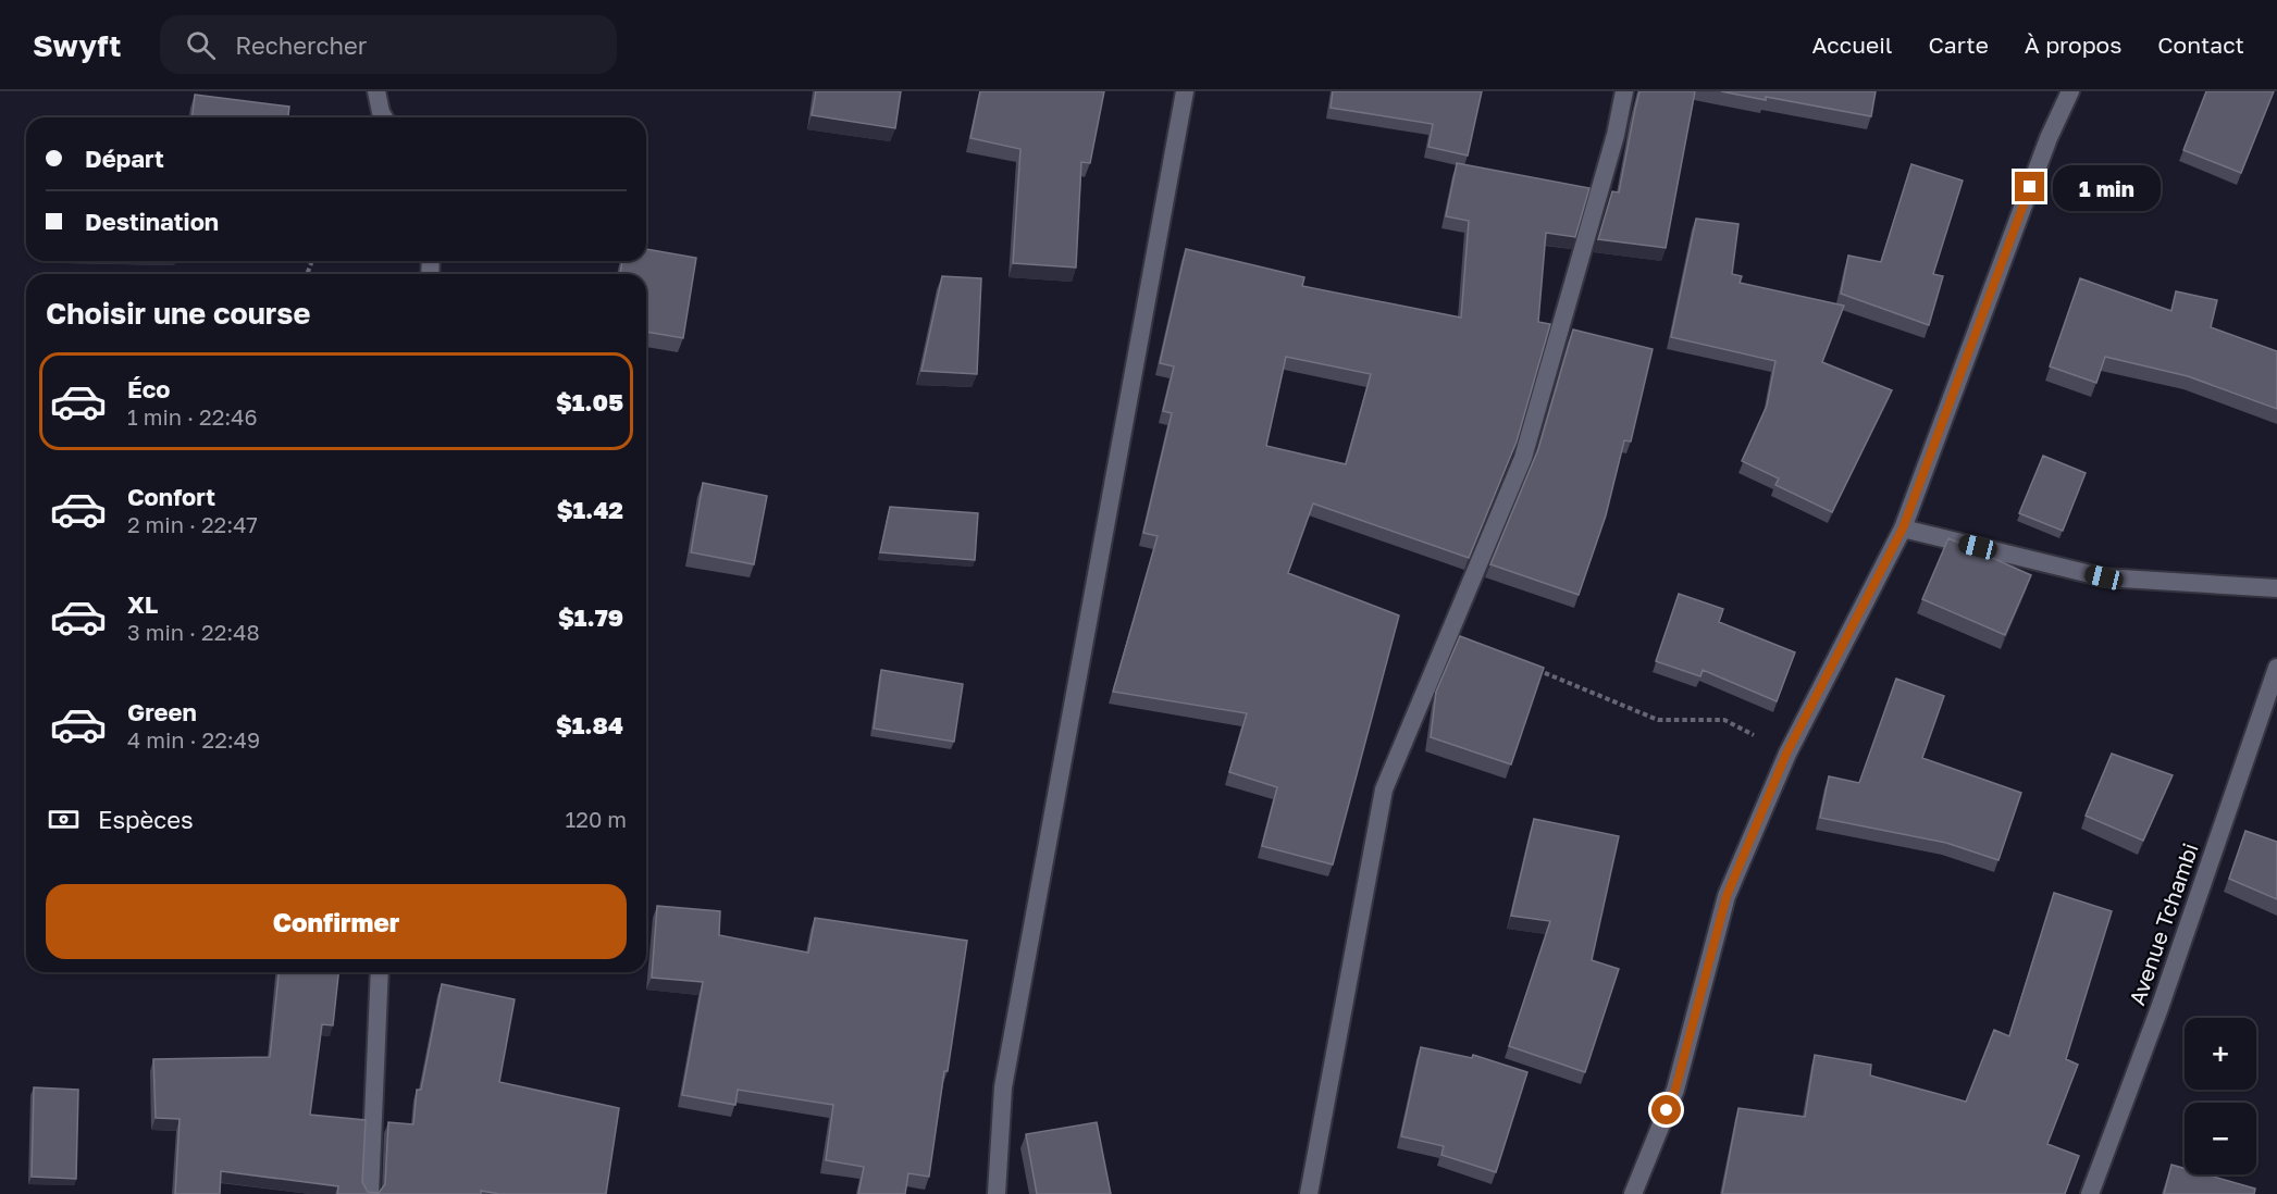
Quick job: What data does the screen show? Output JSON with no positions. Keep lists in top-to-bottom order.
{
  "streets": {
    "street": ["Avenue Tchambi"]
  },
  "page": {
    "header": "Swyft",
    "search": "Rechercher",
    "nav": [
      "Accueil",
      "Carte",
      "À propos",
      "Contact"
    ],
    "banner": ["Départ", "Destination"],
    "bubble": "1 min",
    "heading": "Choisir une course",
    "list": [
      {
        "name": "Éco",
        "note": "1 min · 22:46",
        "value": "$1.05"
      },
      {
        "name": "Confort",
        "note": "2 min · 22:47",
        "value": "$1.42"
      },
      {
        "name": "XL",
        "note": "3 min · 22:48",
        "value": "$1.79"
      },
      {
        "name": "Green",
        "note": "4 min · 22:49",
        "value": "$1.84"
      }
    ],
    "pay": ["Espèces", "120 m"],
    "buttons": "Confirmer",
    "map_buttons": ["+", "−"]
  }
}
